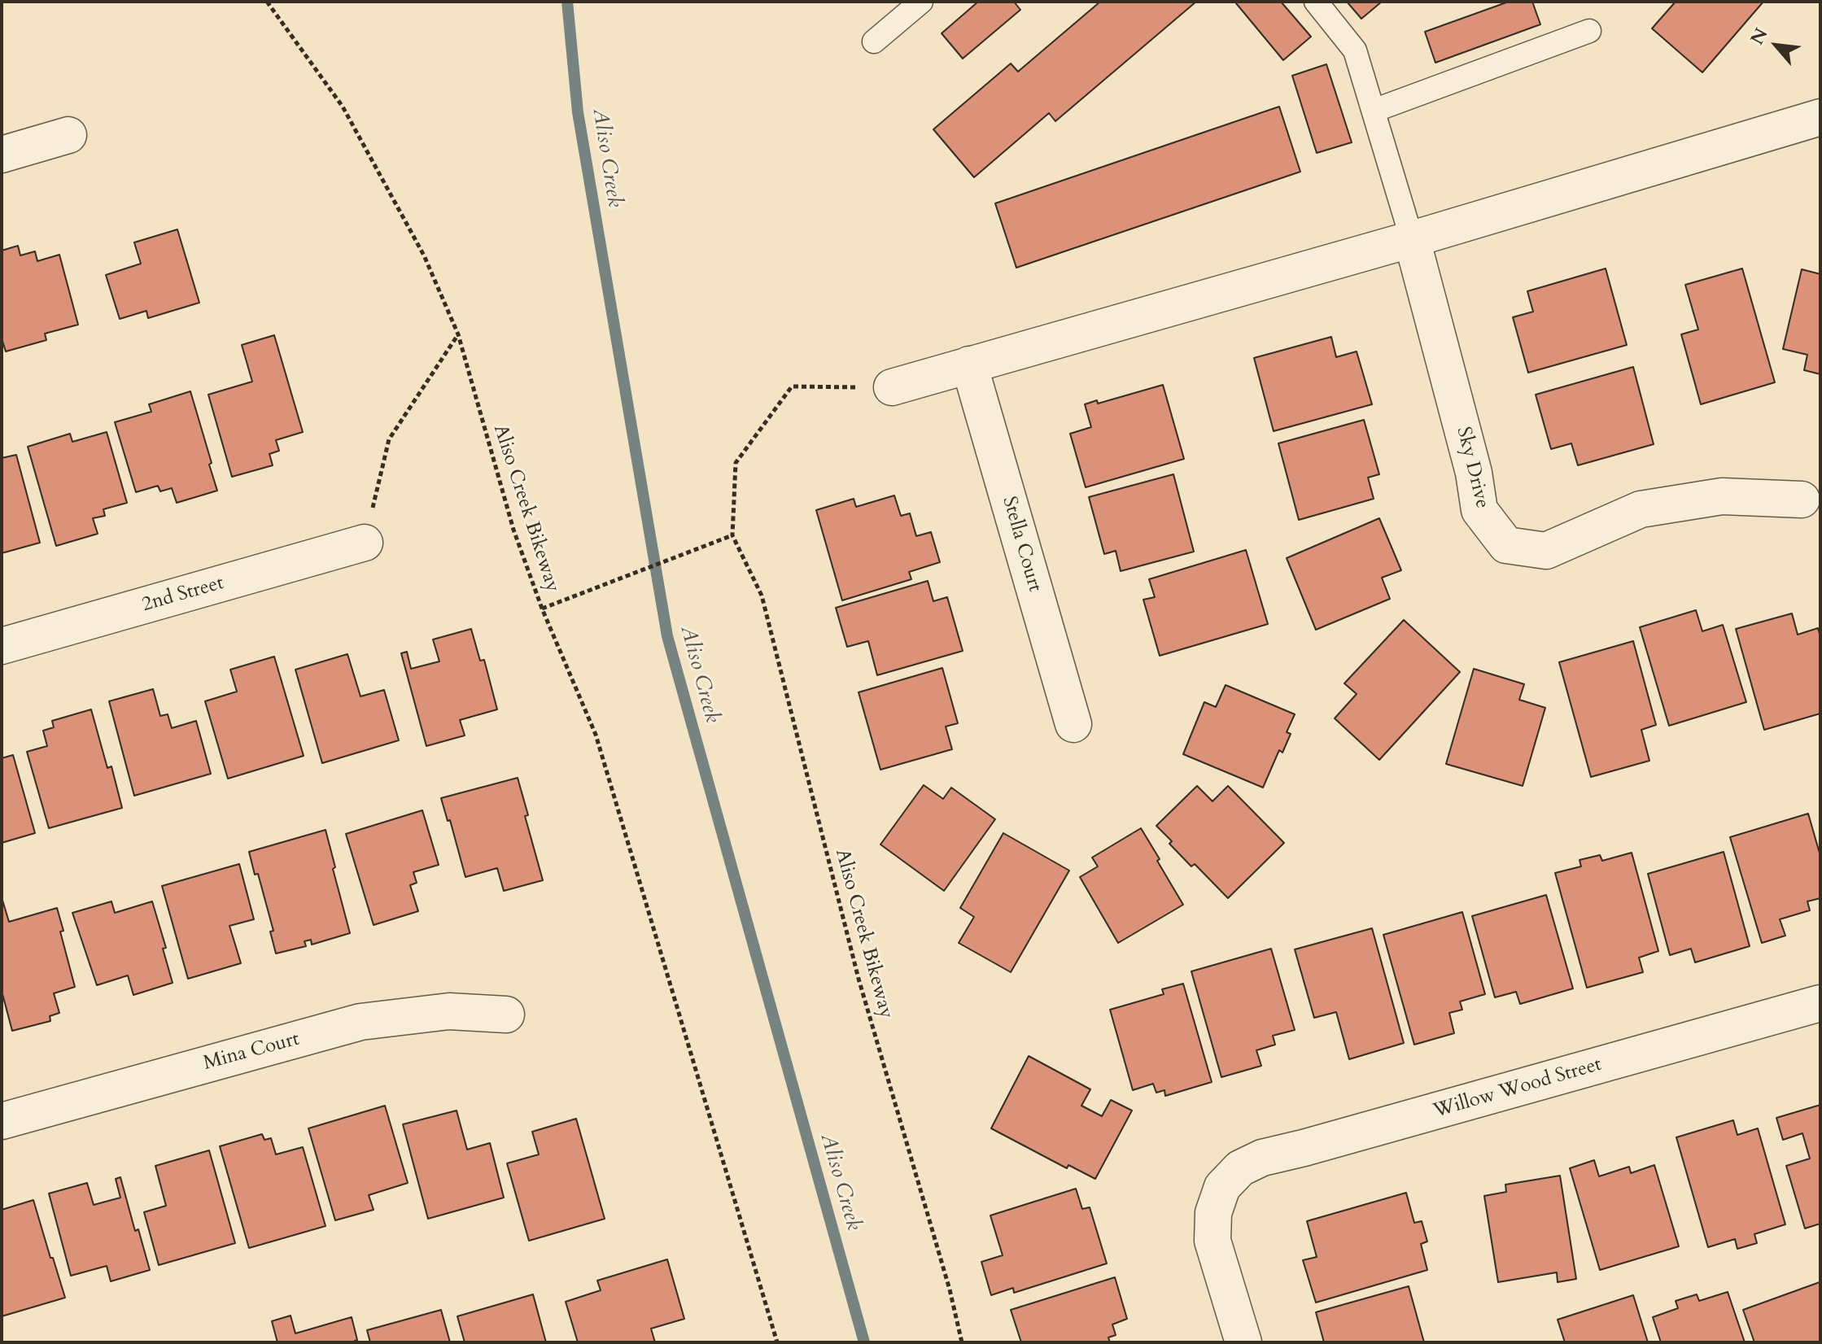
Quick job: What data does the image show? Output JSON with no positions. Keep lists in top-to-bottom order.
{
  "streets": {
    "street": [
      "Sky Drive",
      "Stella Court",
      "2nd Street",
      "Mina Court",
      "Willow Wood Street"
    ],
    "path": ["Aliso Creek Bikeway"]
  },
  "water": ["Aliso Creek"],
  "north": "top left"
}
